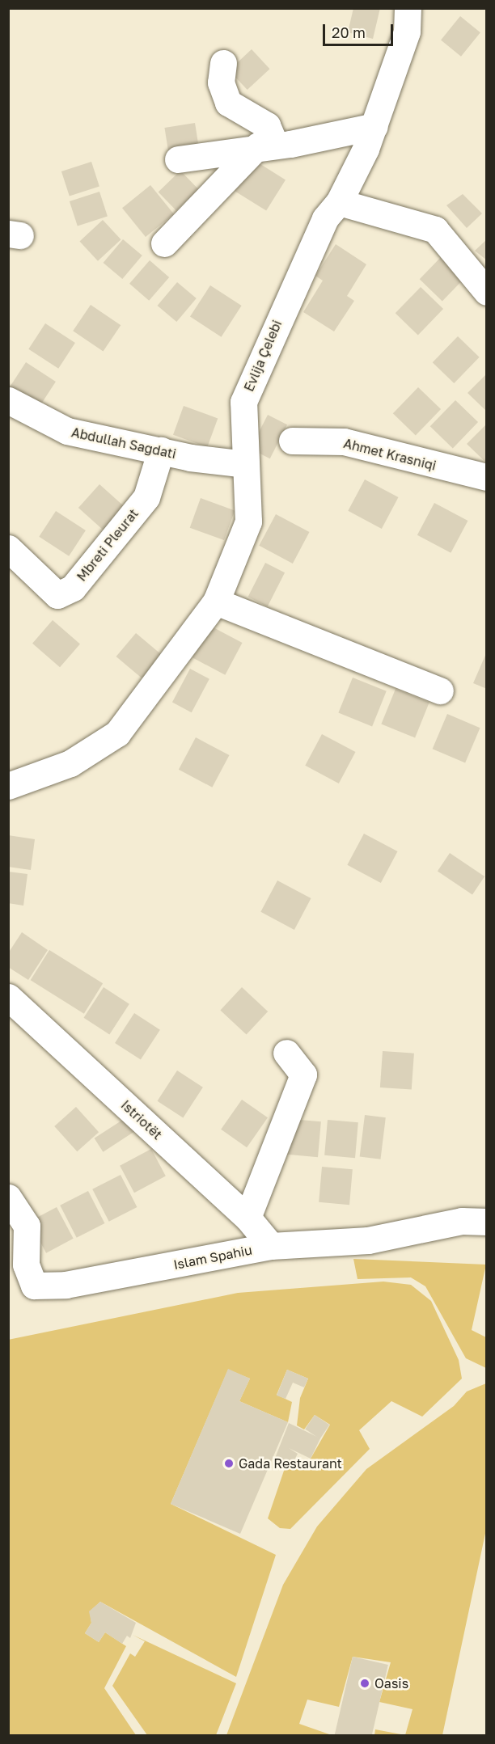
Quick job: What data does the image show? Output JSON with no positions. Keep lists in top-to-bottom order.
{
  "streets": {
    "street": [
      "Evlija Çelebi",
      "Abdullah Sagdati",
      "Ahmet Krasniqi",
      "Mbreti Pleurat",
      "Istriotët",
      "Islam Spahiu"
    ]
  },
  "crossings": [
    ["Evlija Çelebi", "Abdullah Sagdati"],
    ["Abdullah Sagdati", "Mbreti Pleurat"],
    ["Istriotët", "Islam Spahiu"]
  ],
  "places": ["Gada Restaurant", "Oasis"],
  "scale_bar": "20 m"
}
